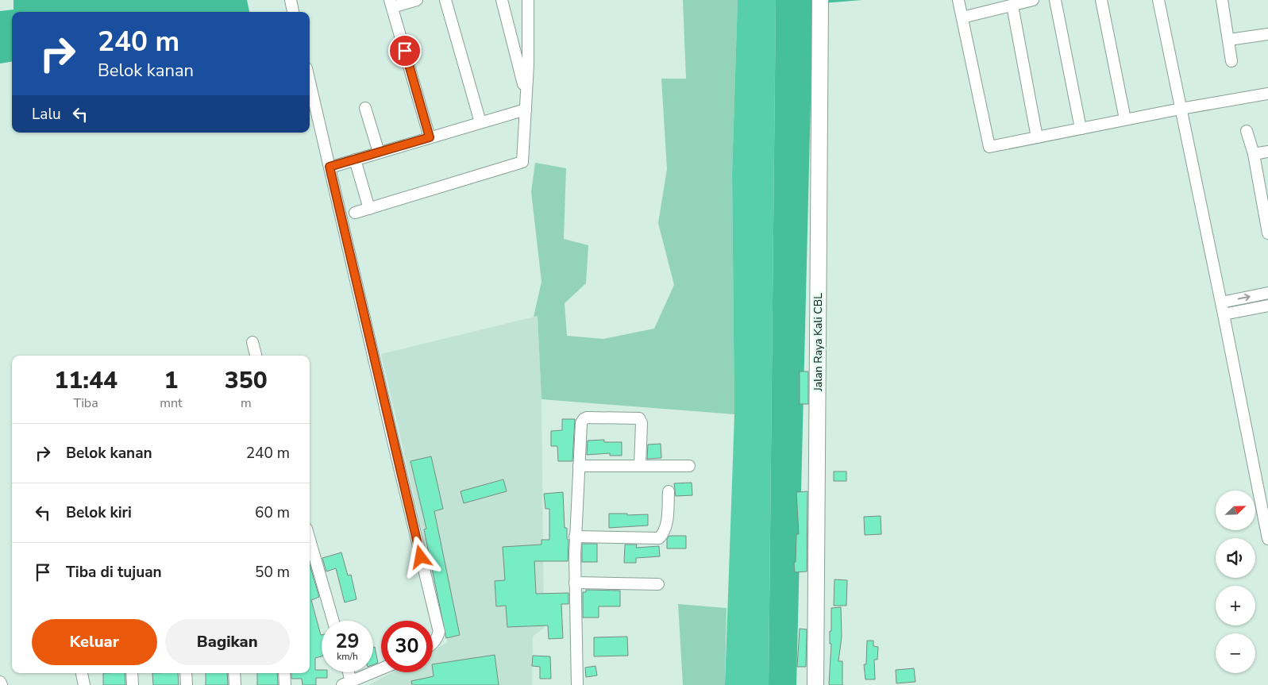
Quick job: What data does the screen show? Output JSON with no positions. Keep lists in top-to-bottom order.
{
  "streets": {
    "main road": ["Jalan Raya Kali CBL"]
  },
  "north": "top right",
  "page": {
    "turn": ["240 m", "Belok kanan"],
    "then": "Lalu",
    "eta": [
      "11:44",
      "Tiba",
      "1",
      "mnt",
      "350",
      "m"
    ],
    "list": [
      {
        "name": "Belok kanan",
        "value": "240 m"
      },
      {
        "name": "Belok kiri",
        "value": "60 m"
      },
      {
        "name": "Tiba di tujuan",
        "value": "50 m"
      }
    ],
    "map_buttons": ["+", "−"],
    "buttons": ["Keluar", "Bagikan"],
    "speed": "29 km/h",
    "limit": "30"
  }
}
